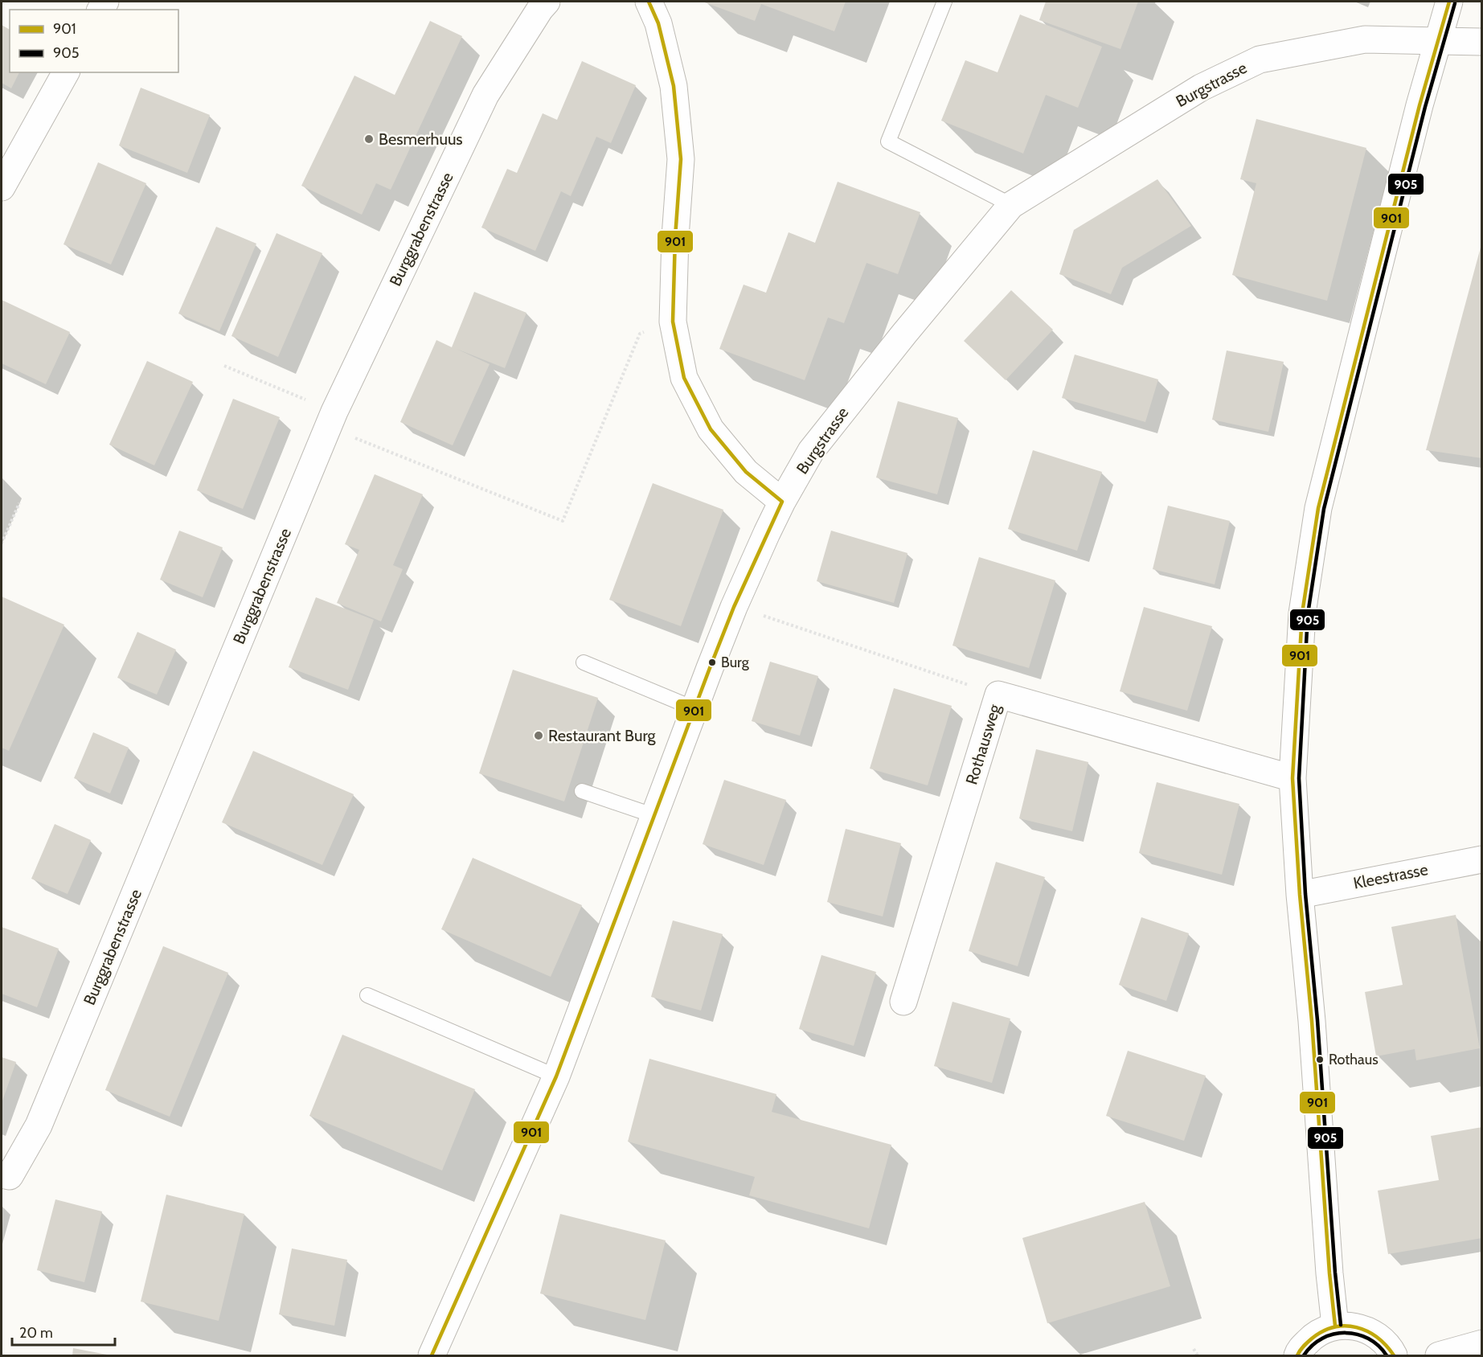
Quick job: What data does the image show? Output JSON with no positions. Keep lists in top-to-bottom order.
{
  "streets": {
    "street": [
      "Burgstrasse",
      "Burggrabenstrasse",
      "Rothausweg",
      "Kleestrasse"
    ]
  },
  "places": [
    "Besmerhuus",
    "Burg",
    "Restaurant Burg",
    "Rothaus"
  ],
  "lines": ["transit line 901", "transit line 905"],
  "legend": ["901", "905"],
  "scale_bar": "20 m"
}
